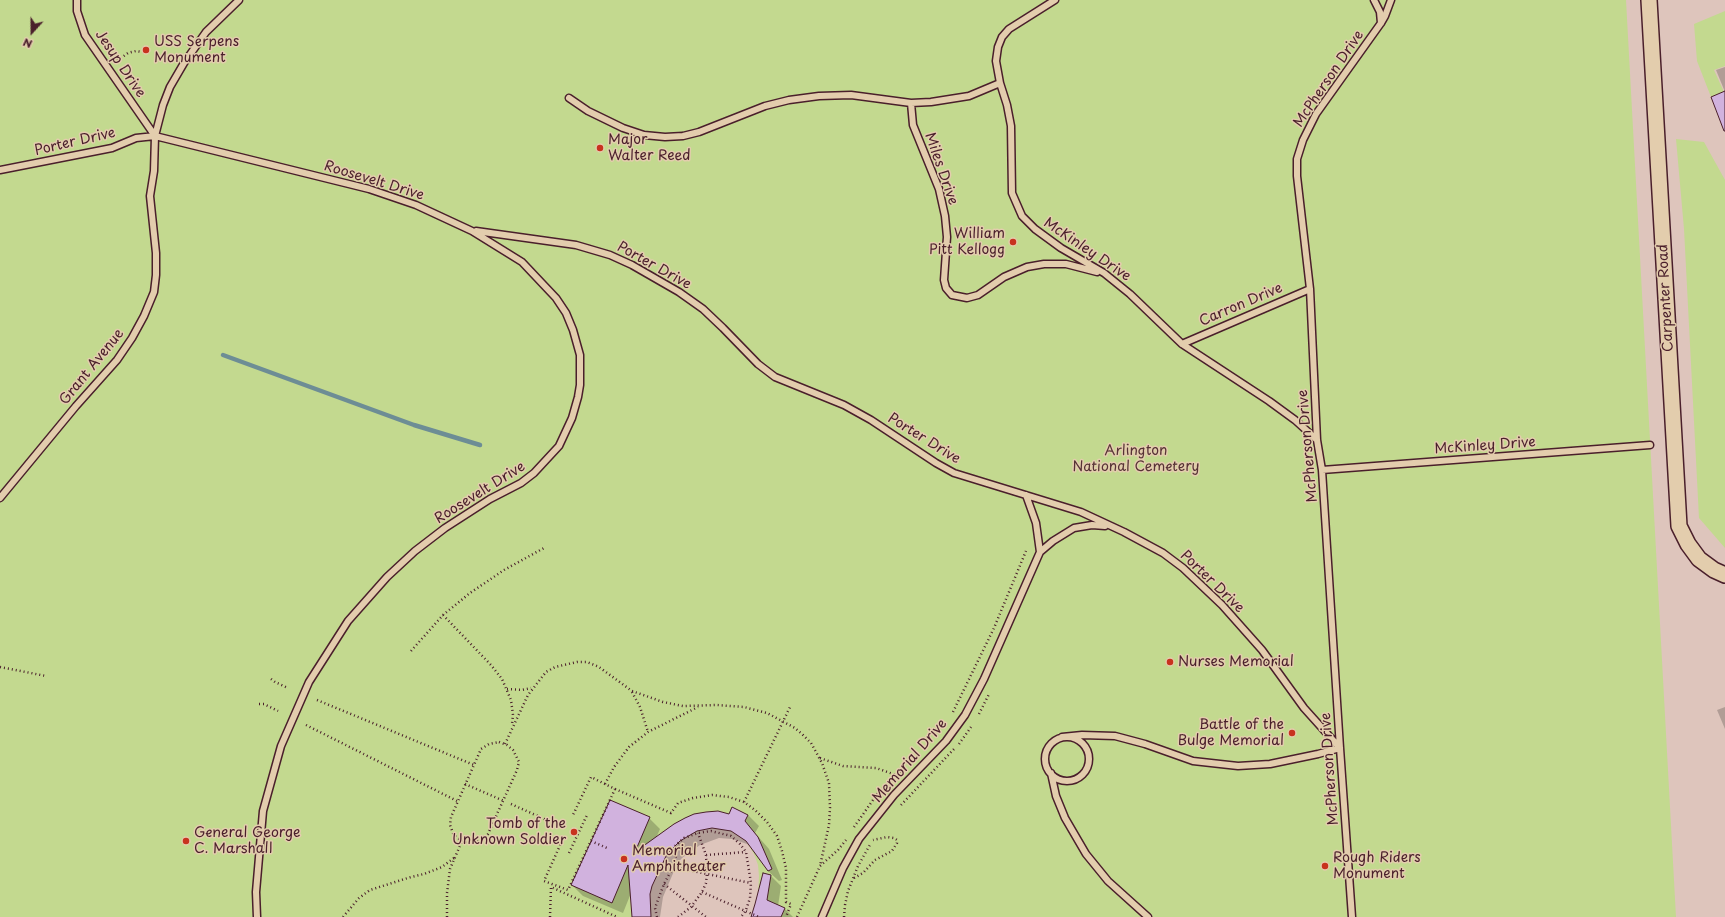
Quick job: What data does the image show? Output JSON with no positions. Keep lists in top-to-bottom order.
{
  "streets": {
    "street": ["Carpenter Road"],
    "lane": [
      "Jesup Drive",
      "McPherson Drive",
      "Porter Drive",
      "Miles Drive",
      "Roosevelt Drive",
      "McKinley Drive",
      "Carron Drive",
      "Grant Avenue",
      "Memorial Drive"
    ]
  },
  "crossings": [
    ["Jesup Drive", "Porter Drive"],
    ["Jesup Drive", "Roosevelt Drive"],
    ["Jesup Drive", "Grant Avenue"],
    ["McPherson Drive", "Porter Drive"],
    ["McPherson Drive", "McKinley Drive"],
    ["McPherson Drive", "Carron Drive"],
    ["Porter Drive", "Roosevelt Drive"],
    ["Porter Drive", "Grant Avenue"],
    ["Porter Drive", "Memorial Drive"],
    ["Miles Drive", "McKinley Drive"],
    ["Roosevelt Drive", "Grant Avenue"],
    ["McKinley Drive", "Carron Drive"]
  ],
  "parks": ["Arlington National Cemetery"],
  "places": [
    "USS Serpens Monument",
    "Major Walter Reed",
    "William Pitt Kellogg",
    "Nurses Memorial",
    "Battle of the Bulge Memorial",
    "Tomb of the Unknown Soldier",
    "General George C. Marshall",
    "Memorial Amphitheater",
    "Rough Riders Monument"
  ],
  "north": "bottom"
}
